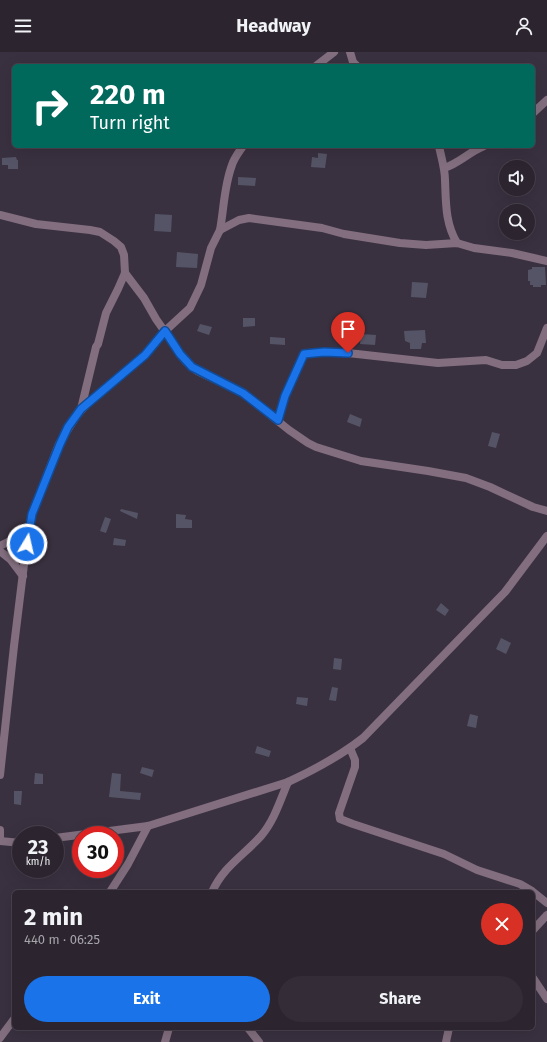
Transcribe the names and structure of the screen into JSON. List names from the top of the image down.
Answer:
{
  "page": {
    "header": "Headway",
    "turn": ["220 m", "Turn right"],
    "speed": "23 km/h",
    "limit": "30",
    "heading": ["2 min", "440 m · 06:25"],
    "buttons": ["Exit", "Share"]
  }
}
